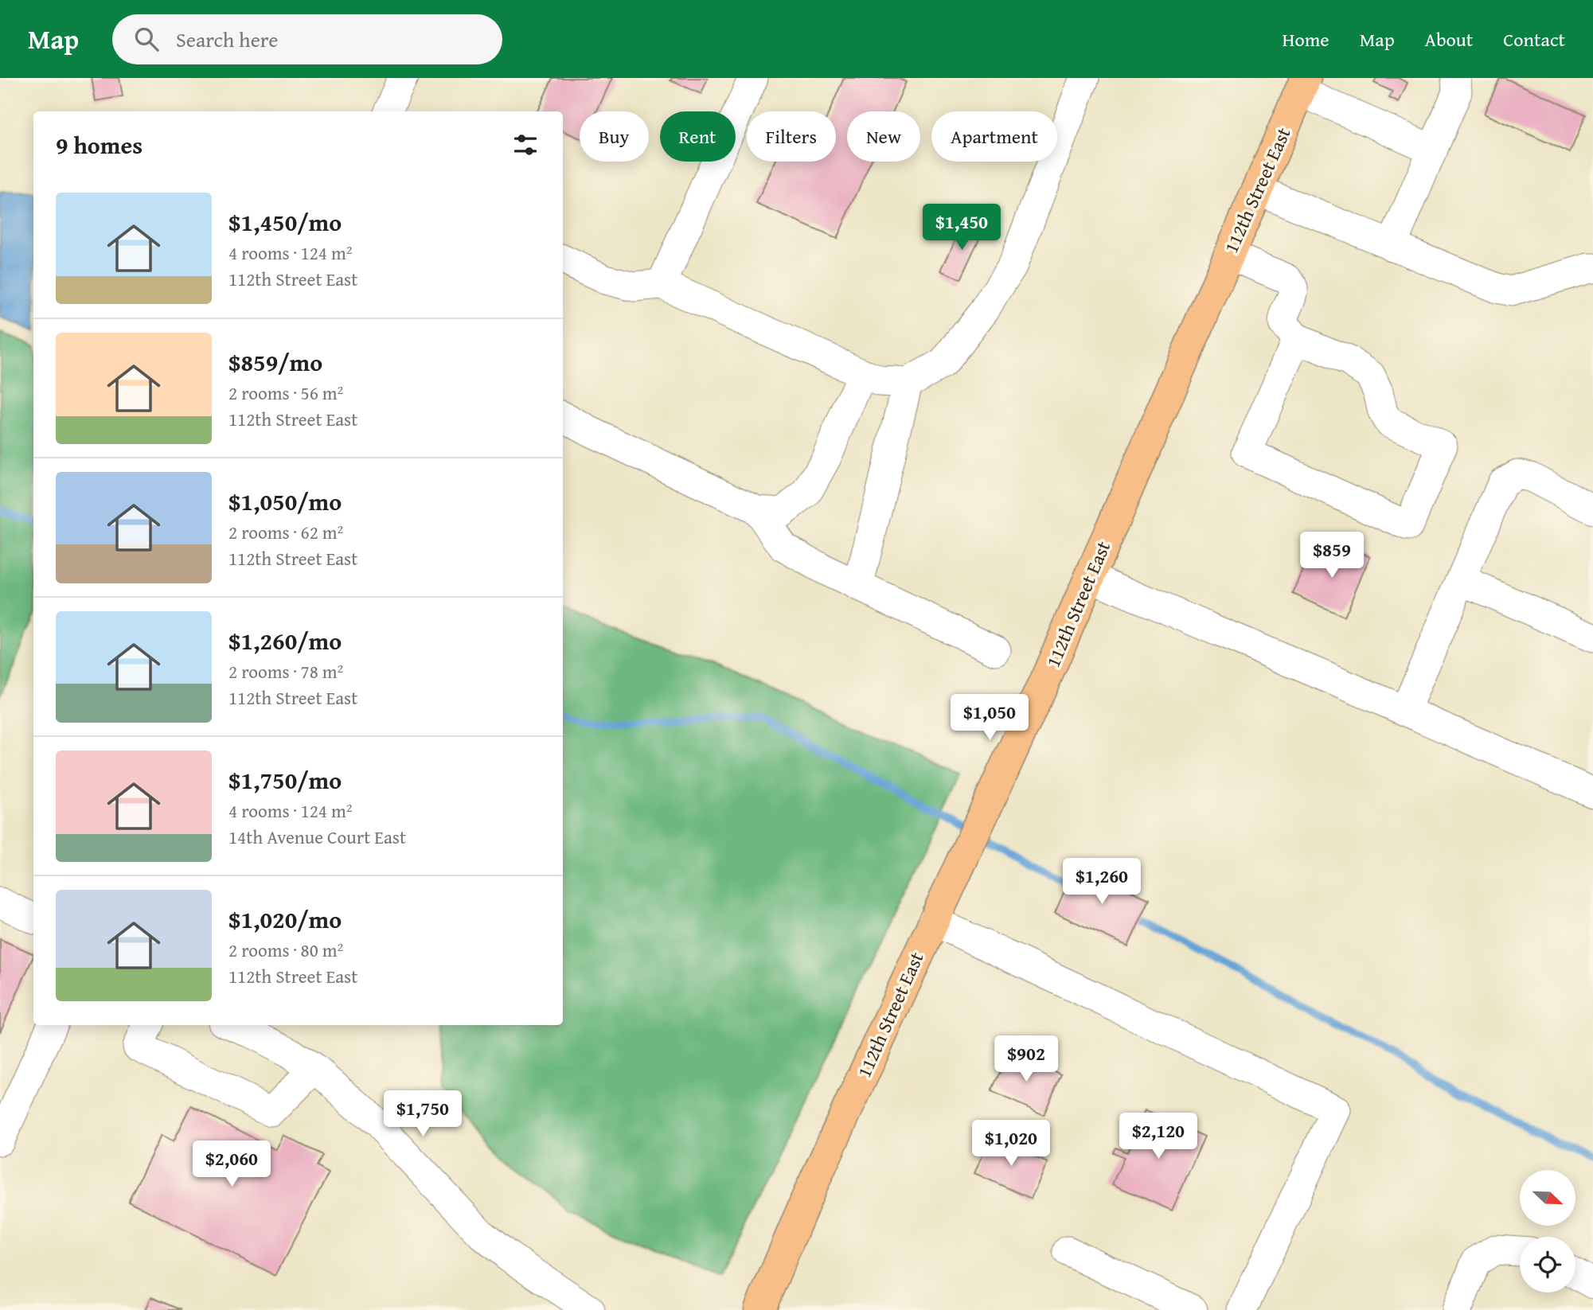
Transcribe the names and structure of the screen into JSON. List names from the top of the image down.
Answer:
{
  "streets": {
    "main road": ["112th Street East"]
  },
  "north": "bottom right",
  "page": {
    "header": "Map",
    "search": "Search here",
    "nav": [
      "Home",
      "Map",
      "About",
      "Contact"
    ],
    "chip": [
      "Buy",
      "Rent",
      "Filters",
      "New",
      "Apartment"
    ],
    "heading": "9 homes",
    "list": [
      {
        "name": "$1,450/mo",
        "note": "4 rooms · 124 m² · 112th Street East"
      },
      {
        "name": "$859/mo",
        "note": "2 rooms · 56 m² · 112th Street East"
      },
      {
        "name": "$1,050/mo",
        "note": "2 rooms · 62 m² · 112th Street East"
      },
      {
        "name": "$1,260/mo",
        "note": "2 rooms · 78 m² · 112th Street East"
      },
      {
        "name": "$1,750/mo",
        "note": "4 rooms · 124 m² · 14th Avenue Court East"
      },
      {
        "name": "$1,020/mo",
        "note": "2 rooms · 80 m² · 112th Street East"
      }
    ],
    "price": [
      "$1,450",
      "$859",
      "$1,050",
      "$1,260",
      "$902",
      "$1,750",
      "$2,120",
      "$1,020",
      "$2,060"
    ]
  }
}
